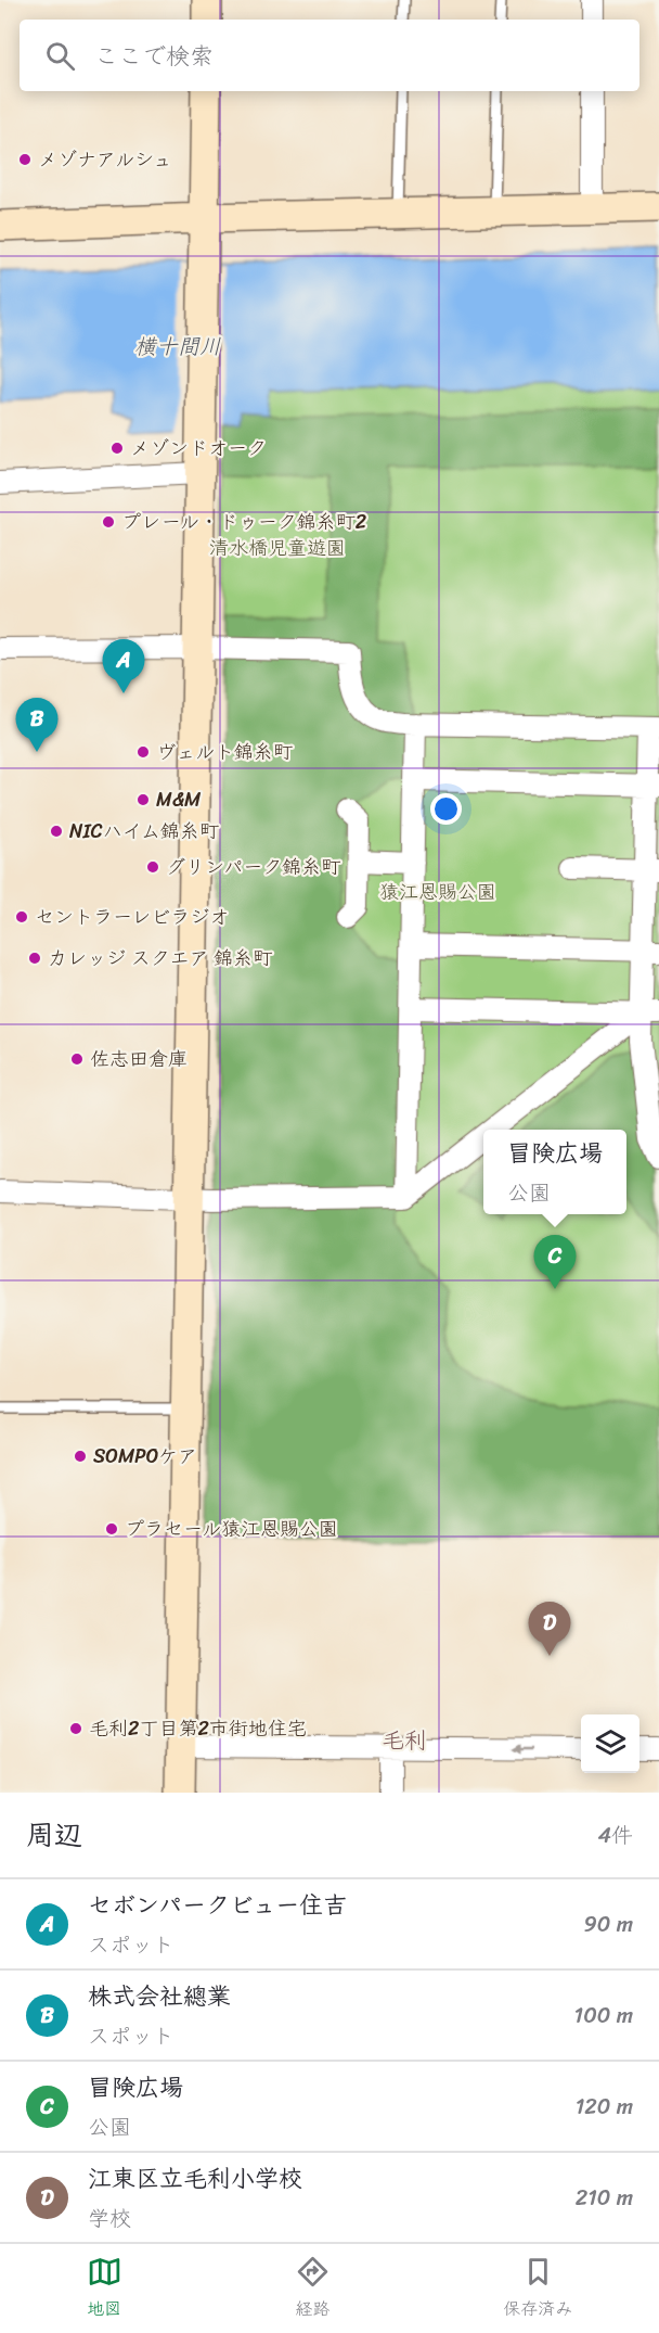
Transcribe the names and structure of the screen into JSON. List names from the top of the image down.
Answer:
{
  "districts": ["毛利"],
  "water": ["横十間川"],
  "parks": ["清水橋児童遊園", "猿江恩賜公園"],
  "places": [
    "メゾナアルシュ",
    "メゾンドオーク",
    "プレール・ドゥーク錦糸町2",
    "ヴェルト錦糸町",
    "M&M",
    "NICハイム錦糸町",
    "グリンパーク錦糸町",
    "セントラーレビラジオ",
    "カレッジ スクエア 錦糸町",
    "佐志田倉庫",
    "SOMPOケア",
    "プラセール猿江恩賜公園",
    "毛利2丁目第2市街地住宅"
  ],
  "page": {
    "search": "ここで検索",
    "pins": [
      "A",
      "B",
      "C",
      "D"
    ],
    "popup": ["冒険広場", "公園"],
    "heading": ["周辺", "4件"],
    "list": [
      {
        "mark": "A",
        "name": "セボンパークビュー住吉",
        "note": "スポット",
        "value": "90 m"
      },
      {
        "mark": "B",
        "name": "株式会社總業",
        "note": "スポット",
        "value": "100 m"
      },
      {
        "mark": "C",
        "name": "冒険広場",
        "note": "公園",
        "value": "120 m"
      },
      {
        "mark": "D",
        "name": "江東区立毛利小学校",
        "note": "学校",
        "value": "210 m"
      }
    ],
    "nav": ["地図", "経路", "保存済み"]
  }
}
